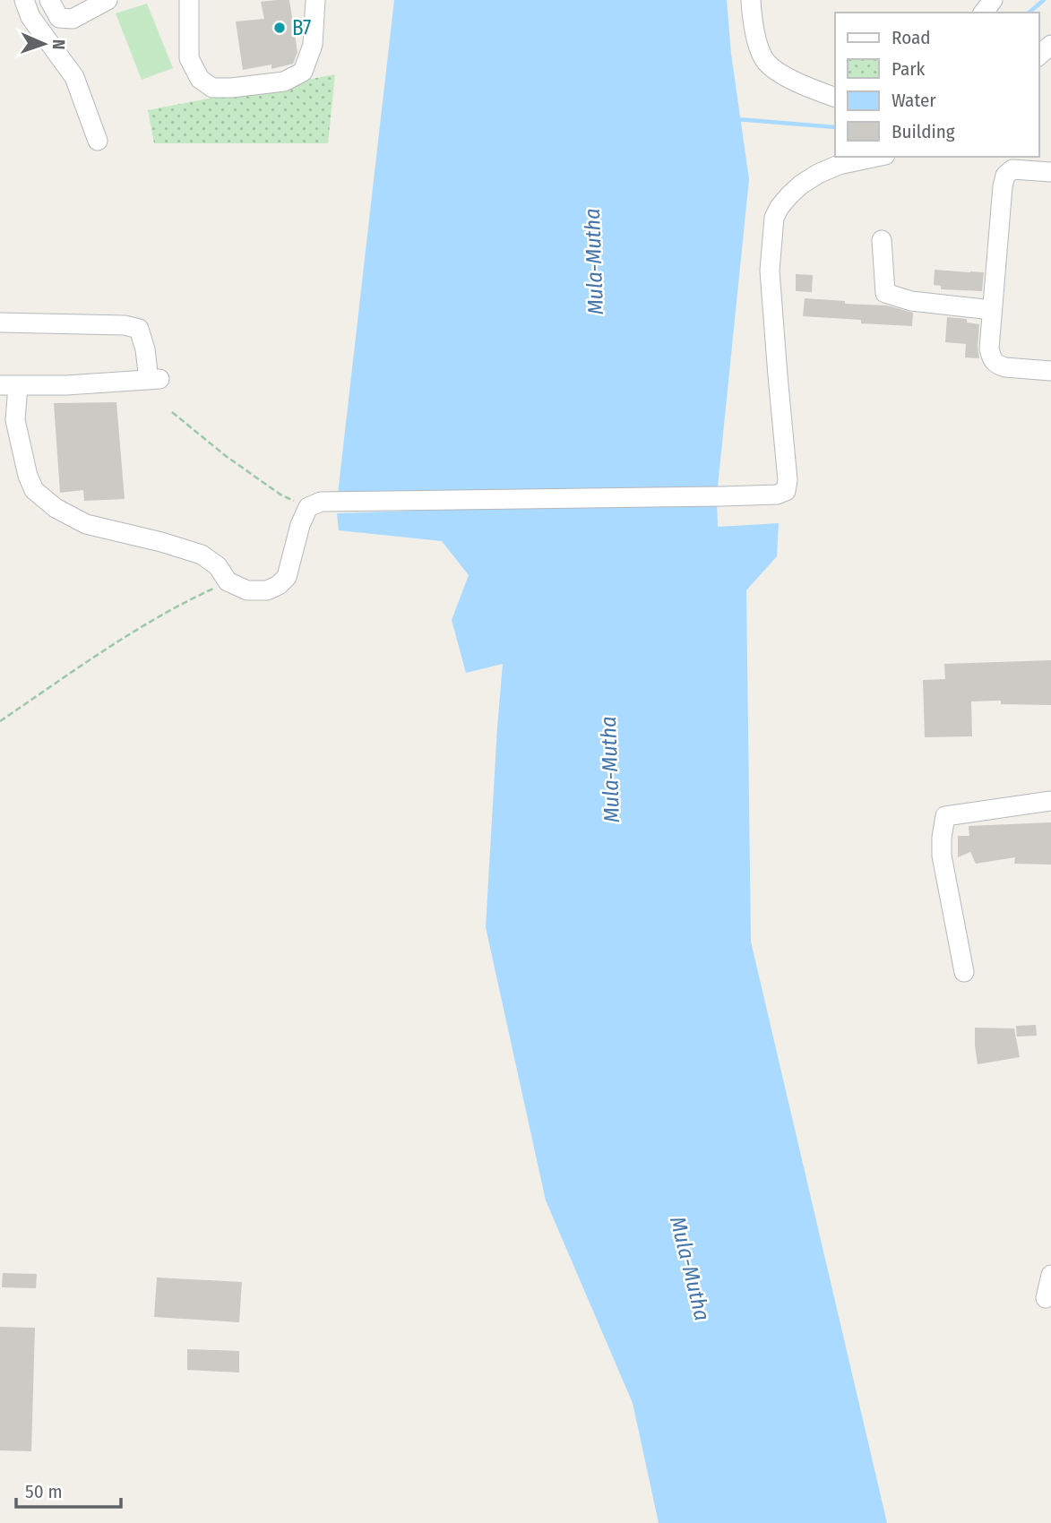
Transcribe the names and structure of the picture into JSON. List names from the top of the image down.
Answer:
{
  "water": ["Mula-Mutha"],
  "places": ["B7"],
  "legend": [
    "Road",
    "Park",
    "Water",
    "Building"
  ],
  "scale_bar": "50 m",
  "north": "right"
}
